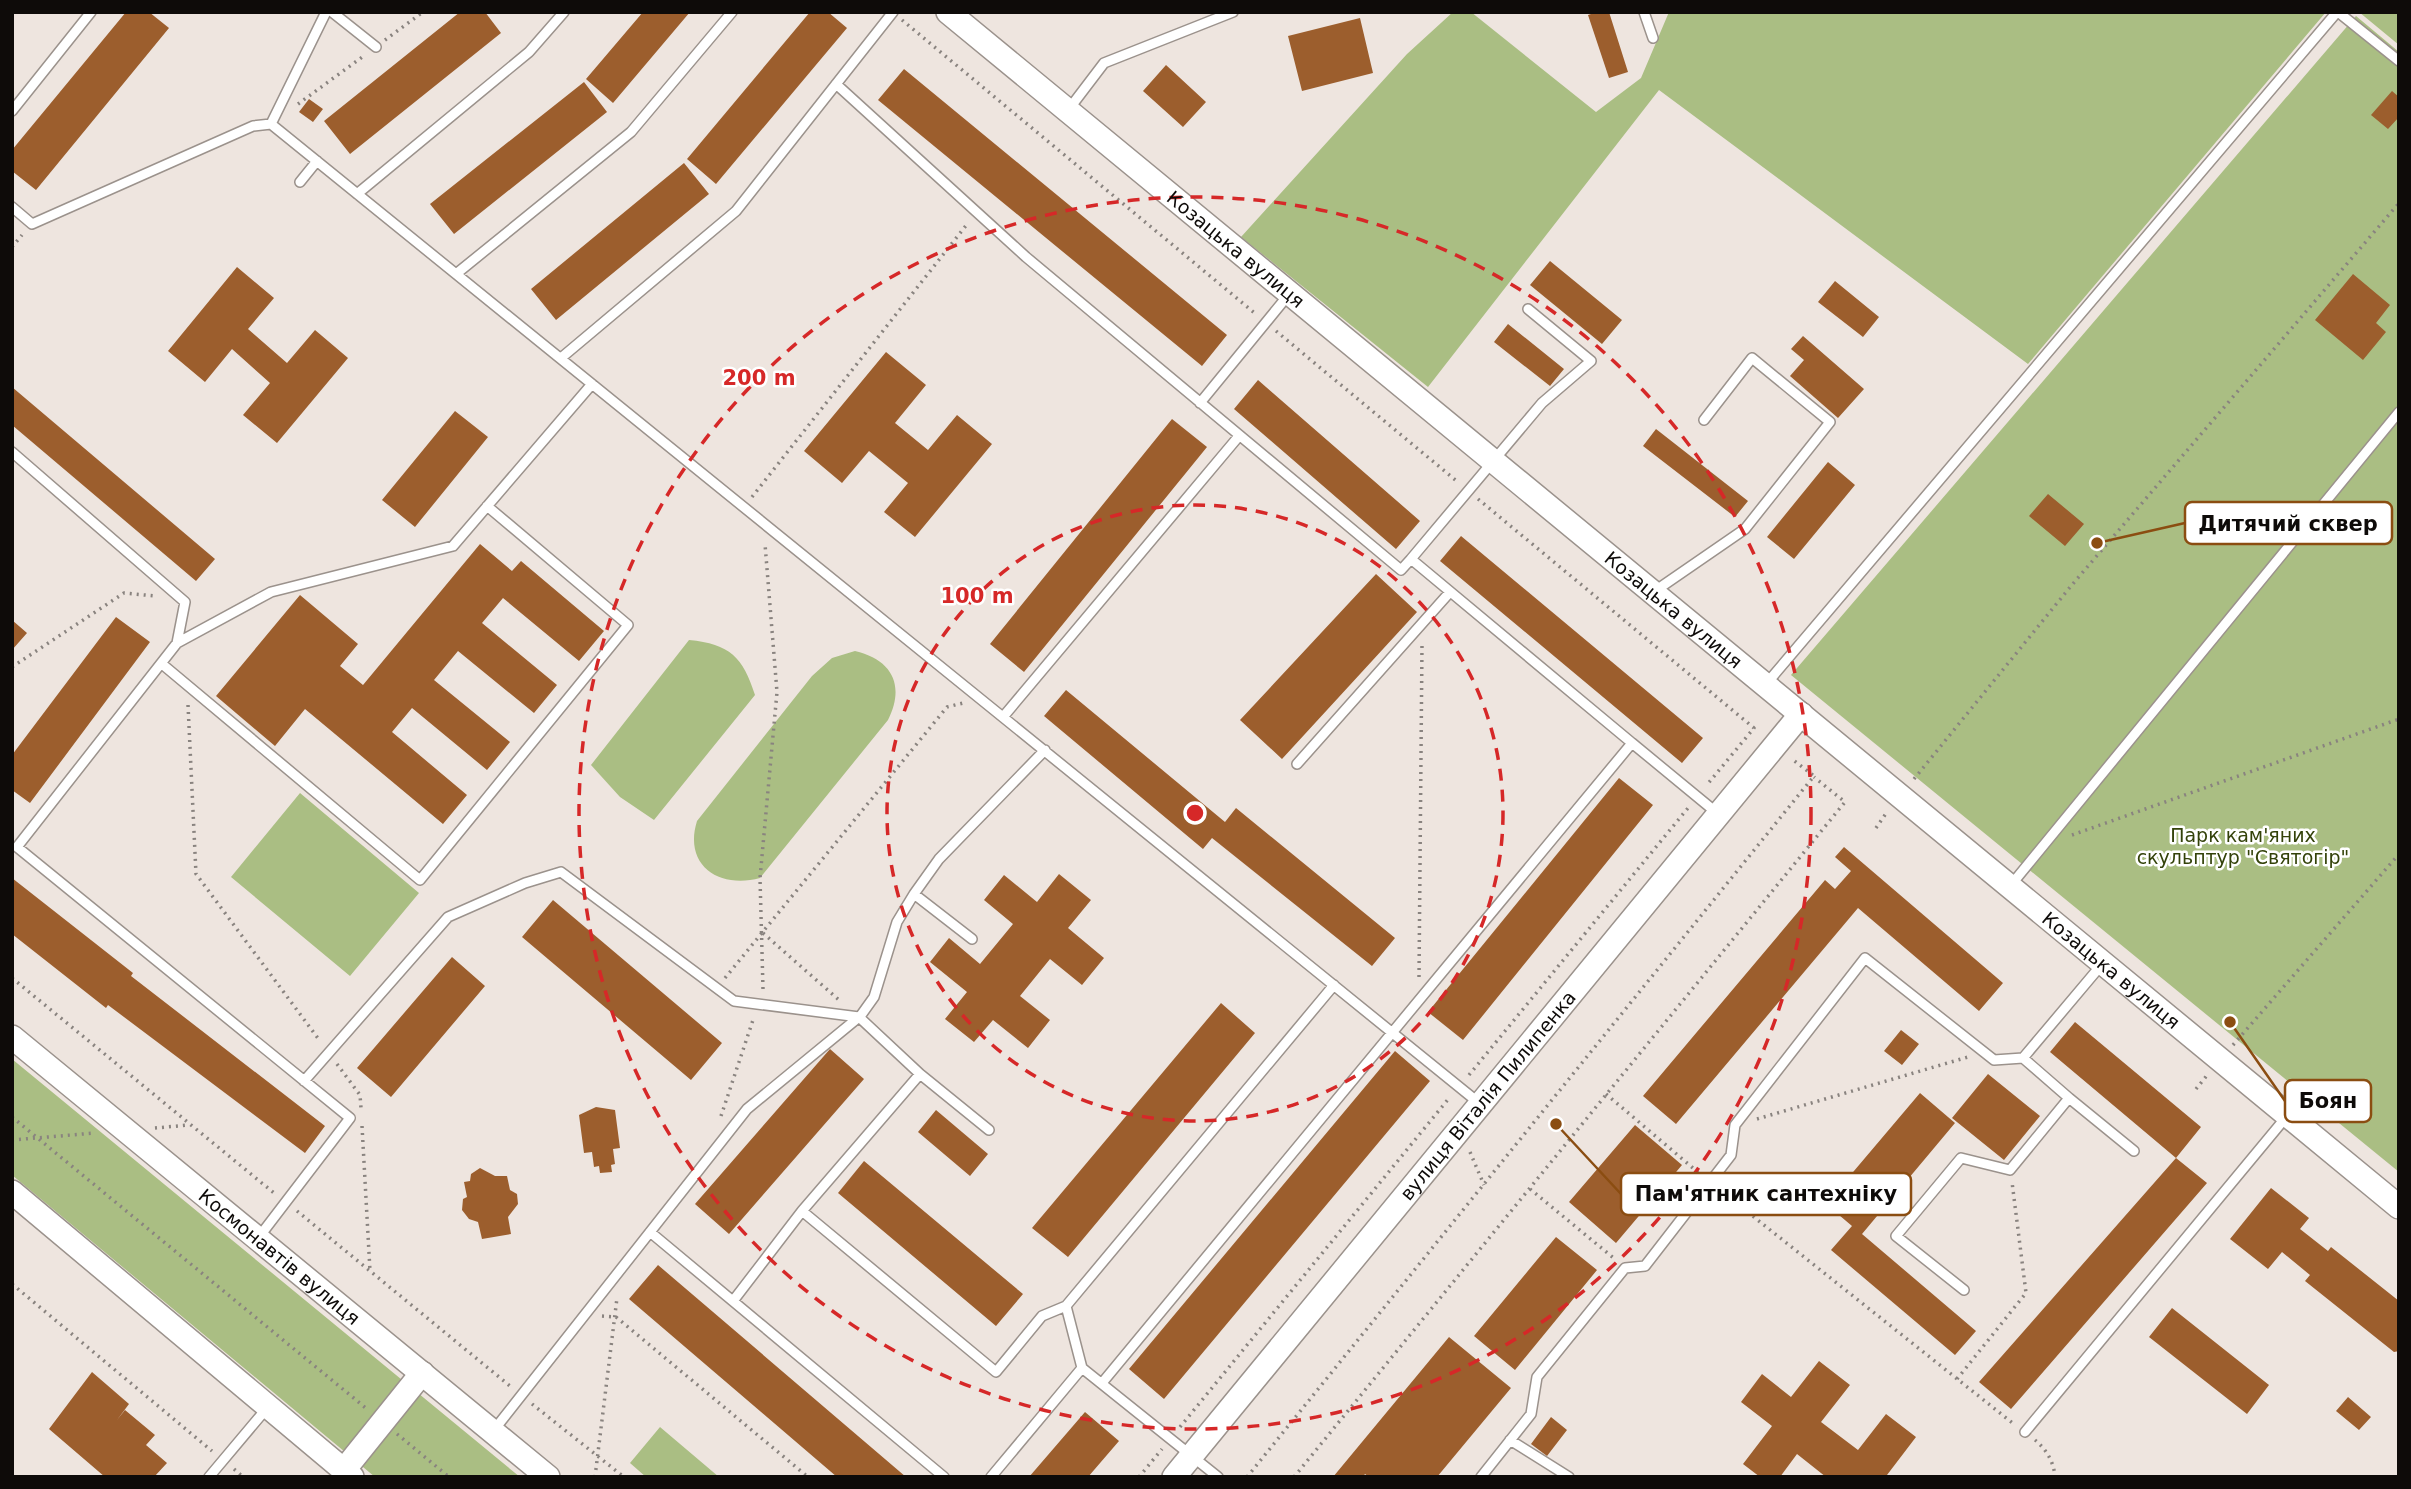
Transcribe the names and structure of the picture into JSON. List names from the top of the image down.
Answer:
{
  "streets": {
    "street": ["Козацька вулиця", "вулиця Віталія Пилипенка", "Космонавтів вулиця"]
  },
  "crossings": [
    ["Козацька вулиця", "вулиця Віталія Пилипенка"]
  ],
  "parks": ["Парк кам'яних скульптур \"Святогір\""],
  "places": ["Дитячий сквер", "Боян", "Пам'ятник сантехніку"],
  "rings": ["200 m", "100 m"]
}
